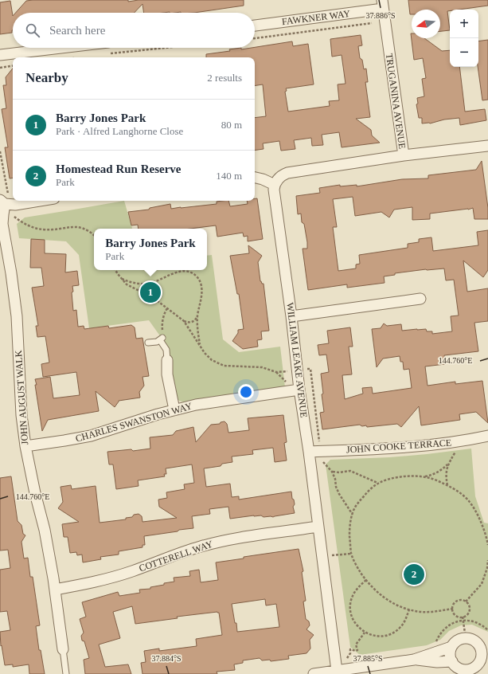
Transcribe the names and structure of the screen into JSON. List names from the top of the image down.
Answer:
{
  "streets": {
    "street": [
      "FAWKNER WAY",
      "TRUGANINA AVENUE",
      "WILLIAM LEAKE AVENUE",
      "JOHN AUGUST WALK",
      "CHARLES SWANSTON WAY",
      "JOHN COOKE TERRACE",
      "COTTERELL WAY"
    ]
  },
  "crossings": [
    ["FAWKNER WAY", "TRUGANINA AVENUE"],
    ["WILLIAM LEAKE AVENUE", "CHARLES SWANSTON WAY"],
    ["WILLIAM LEAKE AVENUE", "JOHN COOKE TERRACE"],
    ["WILLIAM LEAKE AVENUE", "COTTERELL WAY"],
    ["JOHN AUGUST WALK", "CHARLES SWANSTON WAY"],
    ["JOHN AUGUST WALK", "COTTERELL WAY"]
  ],
  "north": "left",
  "page": {
    "map_buttons": ["+", "−"],
    "search": "Search here",
    "heading": ["Nearby", "2 results"],
    "list": [
      {
        "mark": "1",
        "name": "Barry Jones Park",
        "note": "Park · Alfred Langhorne Close",
        "value": "80 m"
      },
      {
        "mark": "2",
        "name": "Homestead Run Reserve",
        "note": "Park",
        "value": "140 m"
      }
    ],
    "popup": ["Barry Jones Park", "Park"],
    "pins": ["1", "2"]
  },
  "coordinates": [
    "37.886°S",
    "144.760°E",
    "37.884°S",
    "37.885°S"
  ]
}
